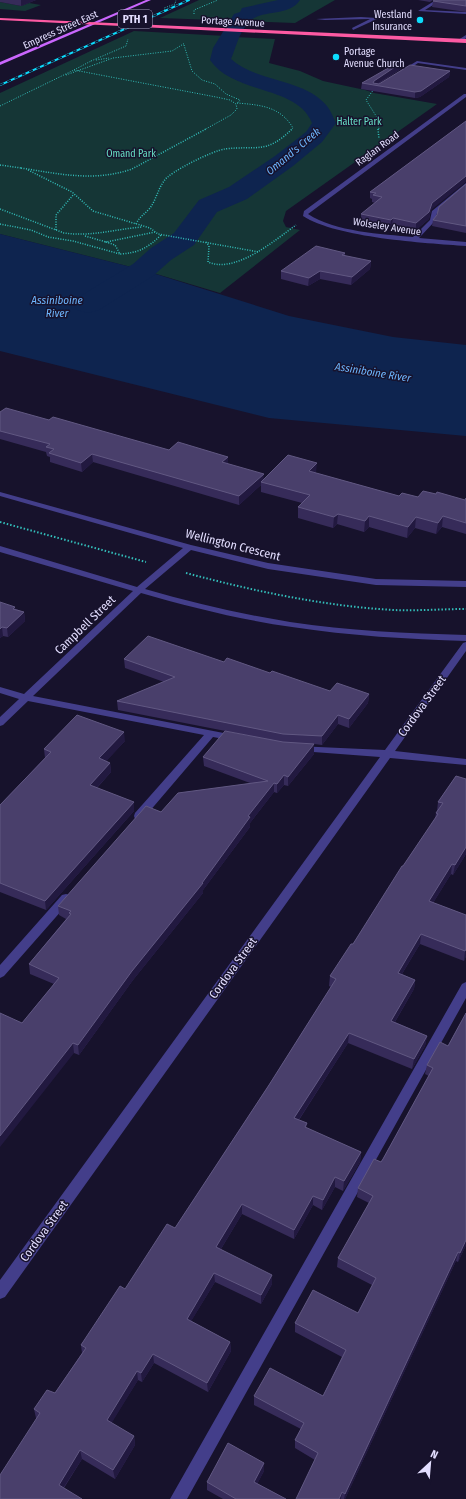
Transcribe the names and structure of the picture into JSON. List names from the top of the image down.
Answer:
{
  "streets": {
    "highway": ["PTH 1", "Portage Avenue"],
    "main road": ["Empress Street East"],
    "street": [
      "Raglan Road",
      "Wolseley Avenue",
      "Wellington Crescent",
      "Campbell Street",
      "Cordova Street"
    ]
  },
  "crossings": [
    ["Raglan Road", "Wolseley Avenue"],
    ["Wellington Crescent", "Campbell Street"]
  ],
  "water": ["Omand's Creek", "Assiniboine River"],
  "parks": ["Halter Park", "Omand Park"],
  "places": ["Westland Insurance", "Portage Avenue Church"],
  "north": "top right"
}
